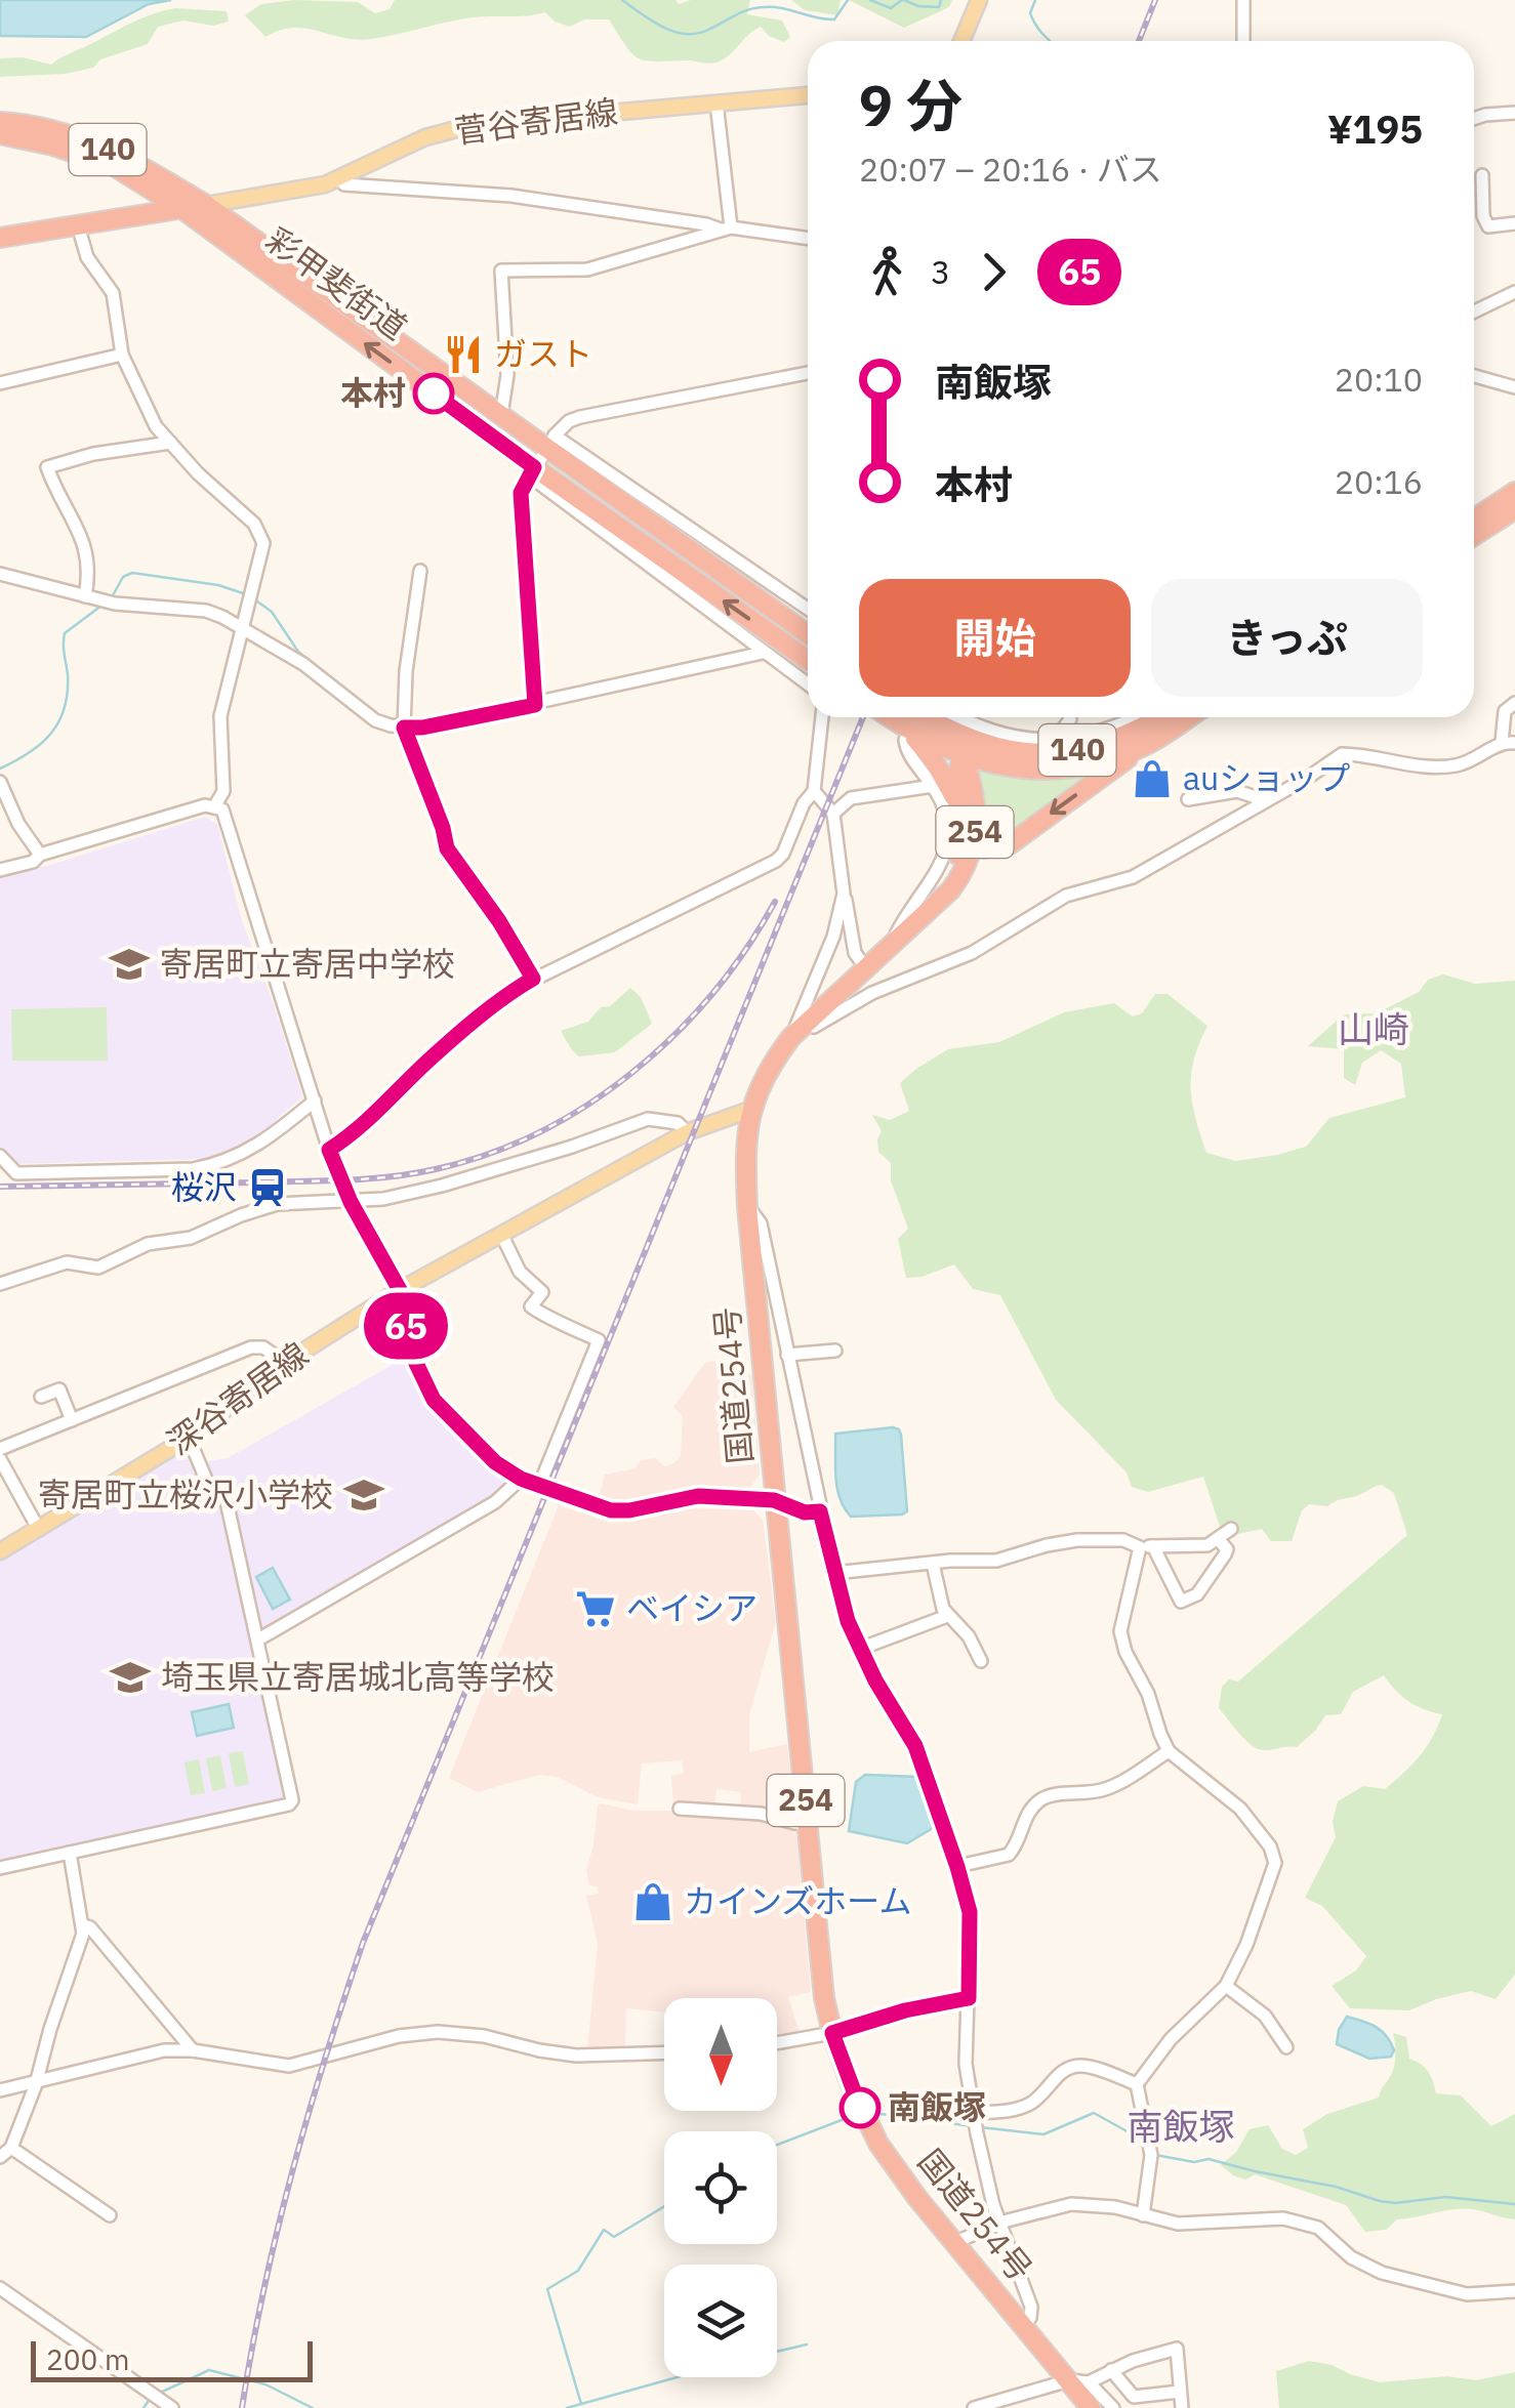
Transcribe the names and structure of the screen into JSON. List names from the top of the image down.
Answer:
{
  "streets": {
    "highway": [
      "140",
      "彩甲斐街道",
      "254",
      "国道254号"
    ],
    "main road": ["菅谷寄居線", "深谷寄居線"]
  },
  "crossings": [
    ["菅谷寄居線", "140"],
    ["菅谷寄居線", "彩甲斐街道"],
    ["140", "彩甲斐街道"],
    ["140", "254"],
    ["140", "国道254号"],
    ["254", "国道254号"],
    ["国道254号", "深谷寄居線"]
  ],
  "districts": ["山崎", "南飯塚"],
  "places": {
    "restaurant": ["ガスト"],
    "other": ["本村", "南飯塚"],
    "shop": ["auショップ", "カインズホーム"],
    "school or university": ["寄居町立寄居中学校", "寄居町立桜沢小学校", "埼玉県立寄居城北高等学校"],
    "station": ["桜沢"],
    "supermarket": ["ベイシア"]
  },
  "lines": ["bus line 65"],
  "scale_bar": "200 m",
  "north": "bottom",
  "page": {
    "on_map": "65",
    "heading": ["9 分", "20:07 – 20:16 · バス", "¥195"],
    "legs": ["3", "65"],
    "list": [
      {
        "name": "南飯塚",
        "value": "20:10"
      },
      {
        "name": "本村",
        "value": "20:16"
      }
    ],
    "buttons": ["開始", "きっぷ"],
    "scale": "200 m"
  }
}
